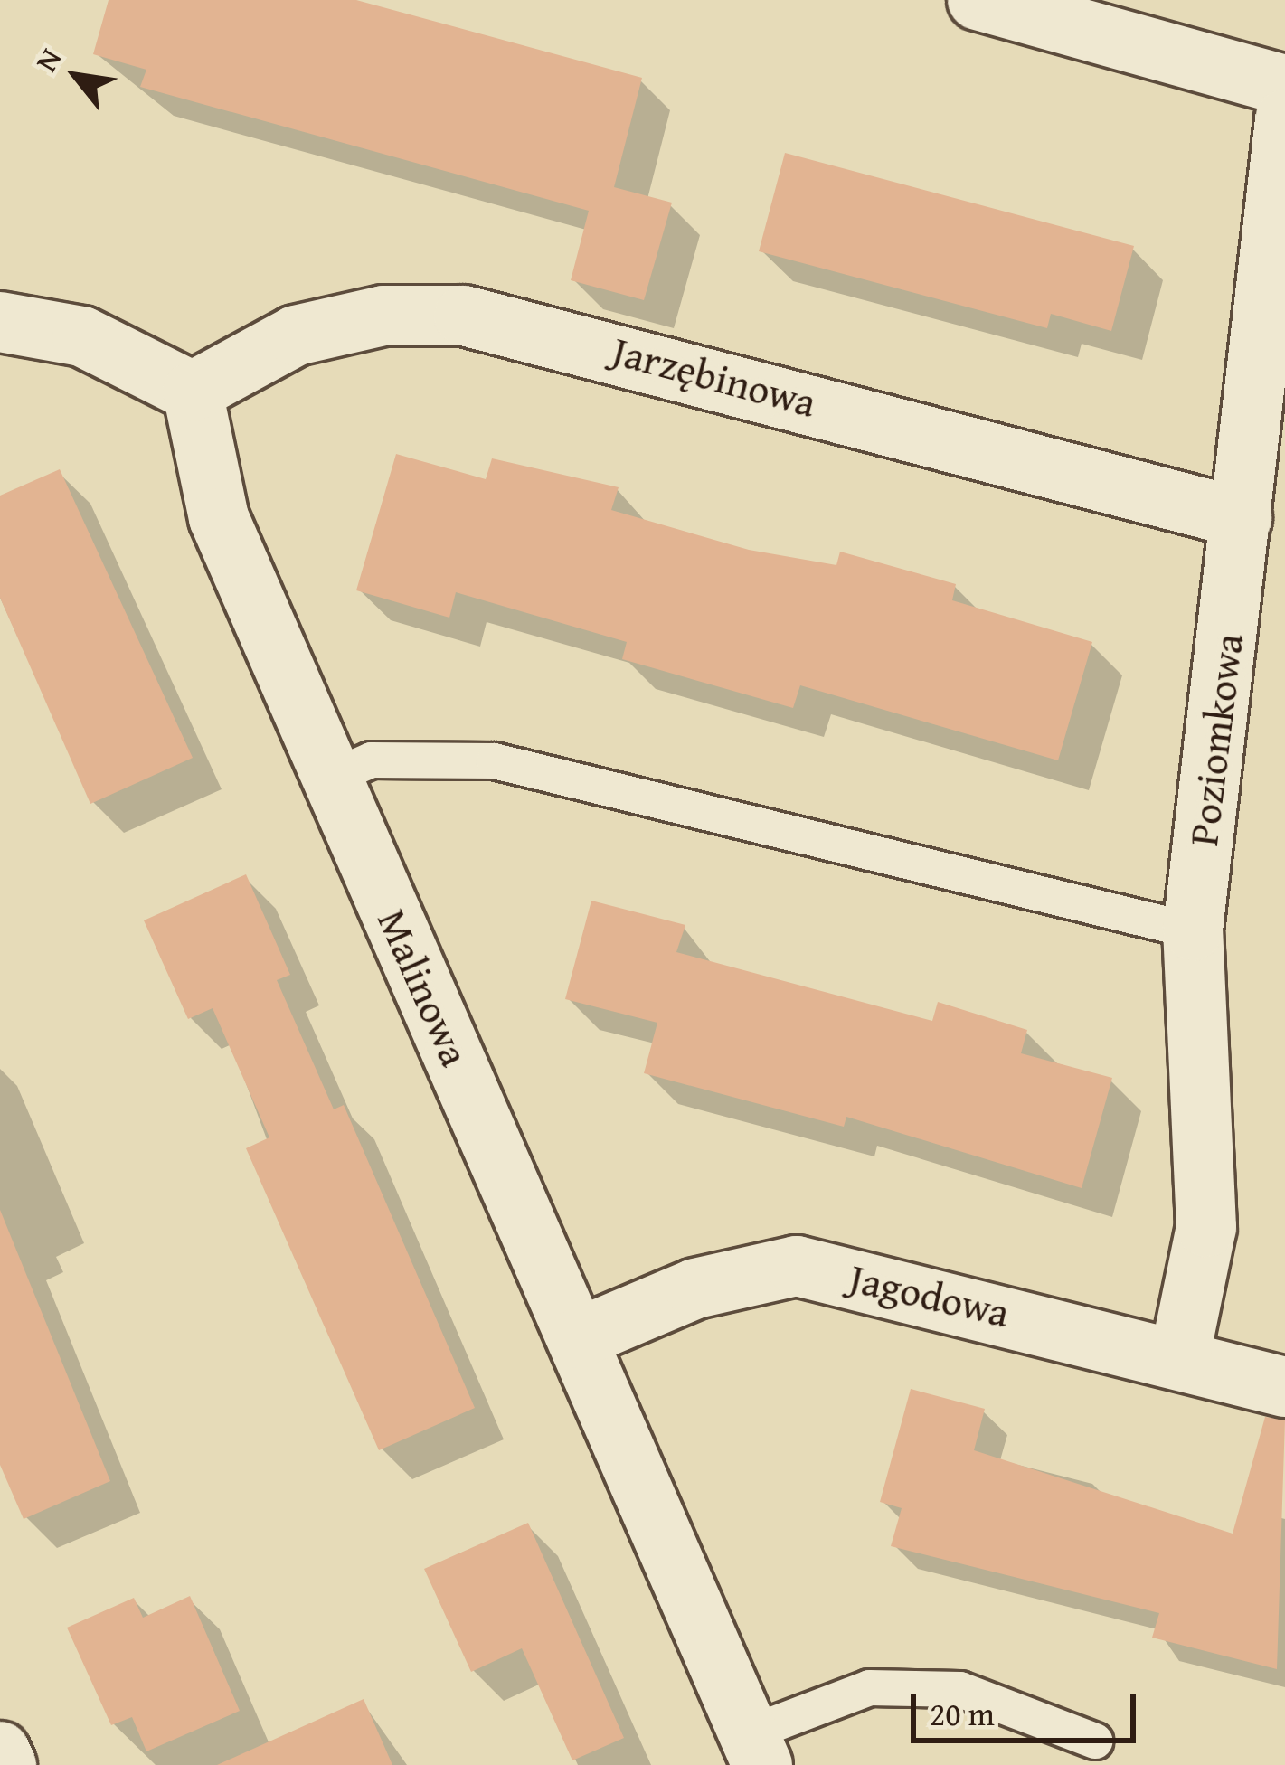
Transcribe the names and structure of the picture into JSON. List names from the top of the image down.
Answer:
{
  "streets": {
    "street": [
      "Jarzębinowa",
      "Poziomkowa",
      "Malinowa",
      "Jagodowa"
    ]
  },
  "crossings": [
    ["Jarzębinowa", "Poziomkowa"],
    ["Jarzębinowa", "Malinowa"],
    ["Poziomkowa", "Jagodowa"],
    ["Malinowa", "Jagodowa"]
  ],
  "scale_bar": "20 m",
  "north": "top left"
}
